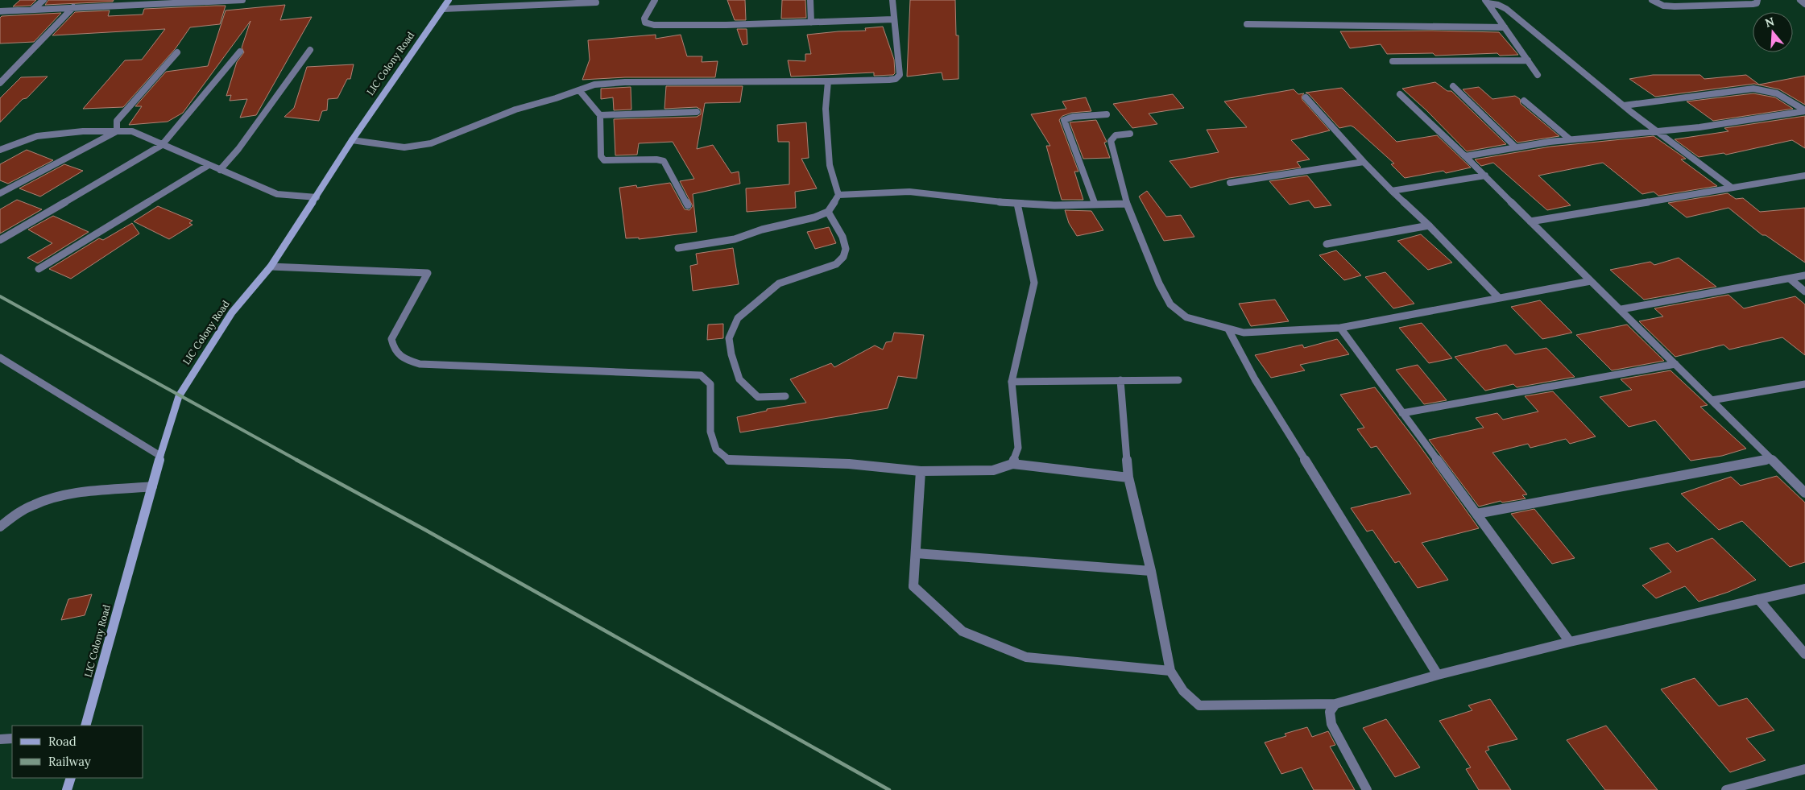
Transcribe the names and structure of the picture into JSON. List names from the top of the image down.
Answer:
{
  "streets": {
    "main road": ["LIC Colony Road"]
  },
  "legend": ["Road", "Railway"],
  "north": "top"
}
